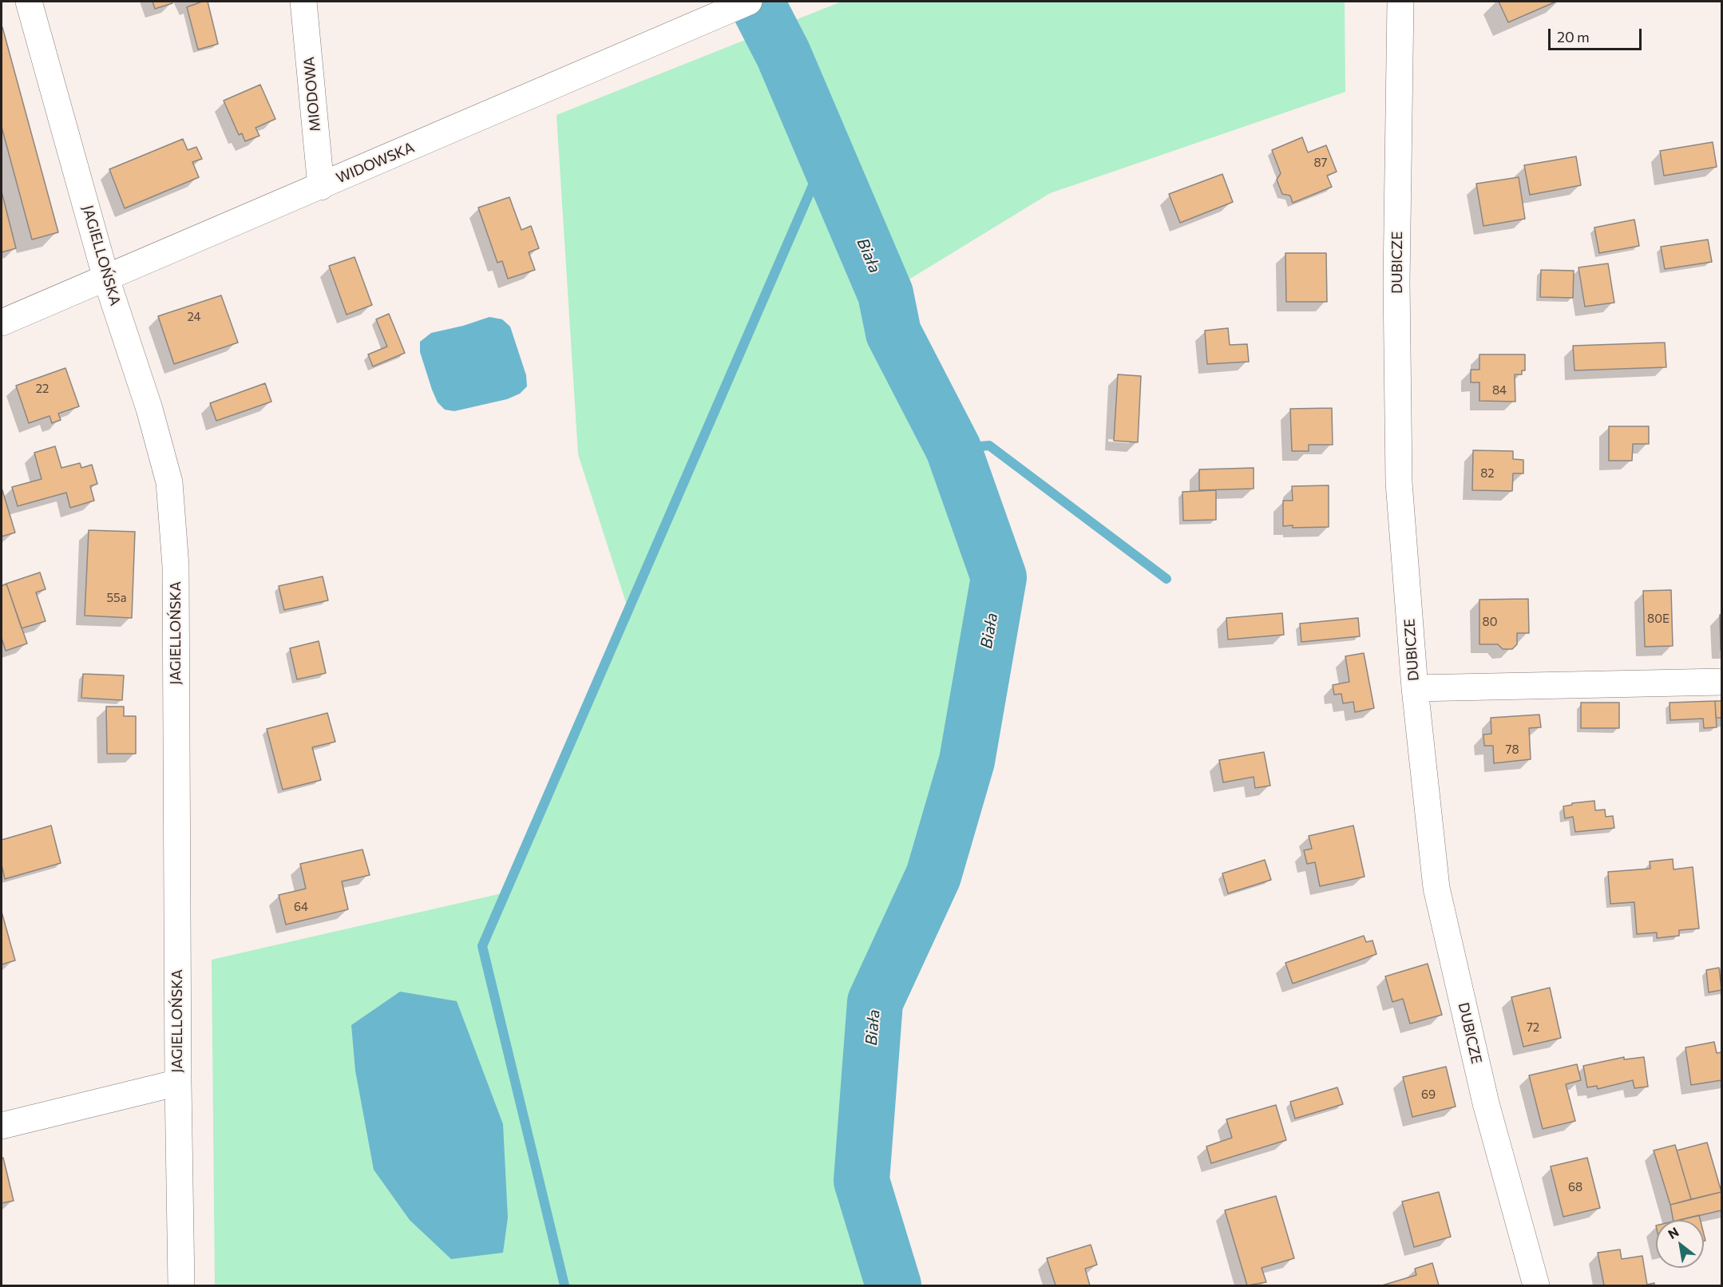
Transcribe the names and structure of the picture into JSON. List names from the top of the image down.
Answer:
{
  "streets": {
    "street": [
      "MIODOWA",
      "WIDOWSKA",
      "JAGIELLOŃSKA",
      "DUBICZE"
    ]
  },
  "crossings": [
    ["MIODOWA", "WIDOWSKA"],
    ["WIDOWSKA", "JAGIELLOŃSKA"]
  ],
  "water": ["Biała"],
  "house_numbers": [
    "87",
    "24",
    "22",
    "84",
    "82",
    "55a",
    "80E",
    "80",
    "78",
    "64",
    "72",
    "69",
    "68"
  ],
  "scale_bar": "20 m",
  "north": "top left"
}
